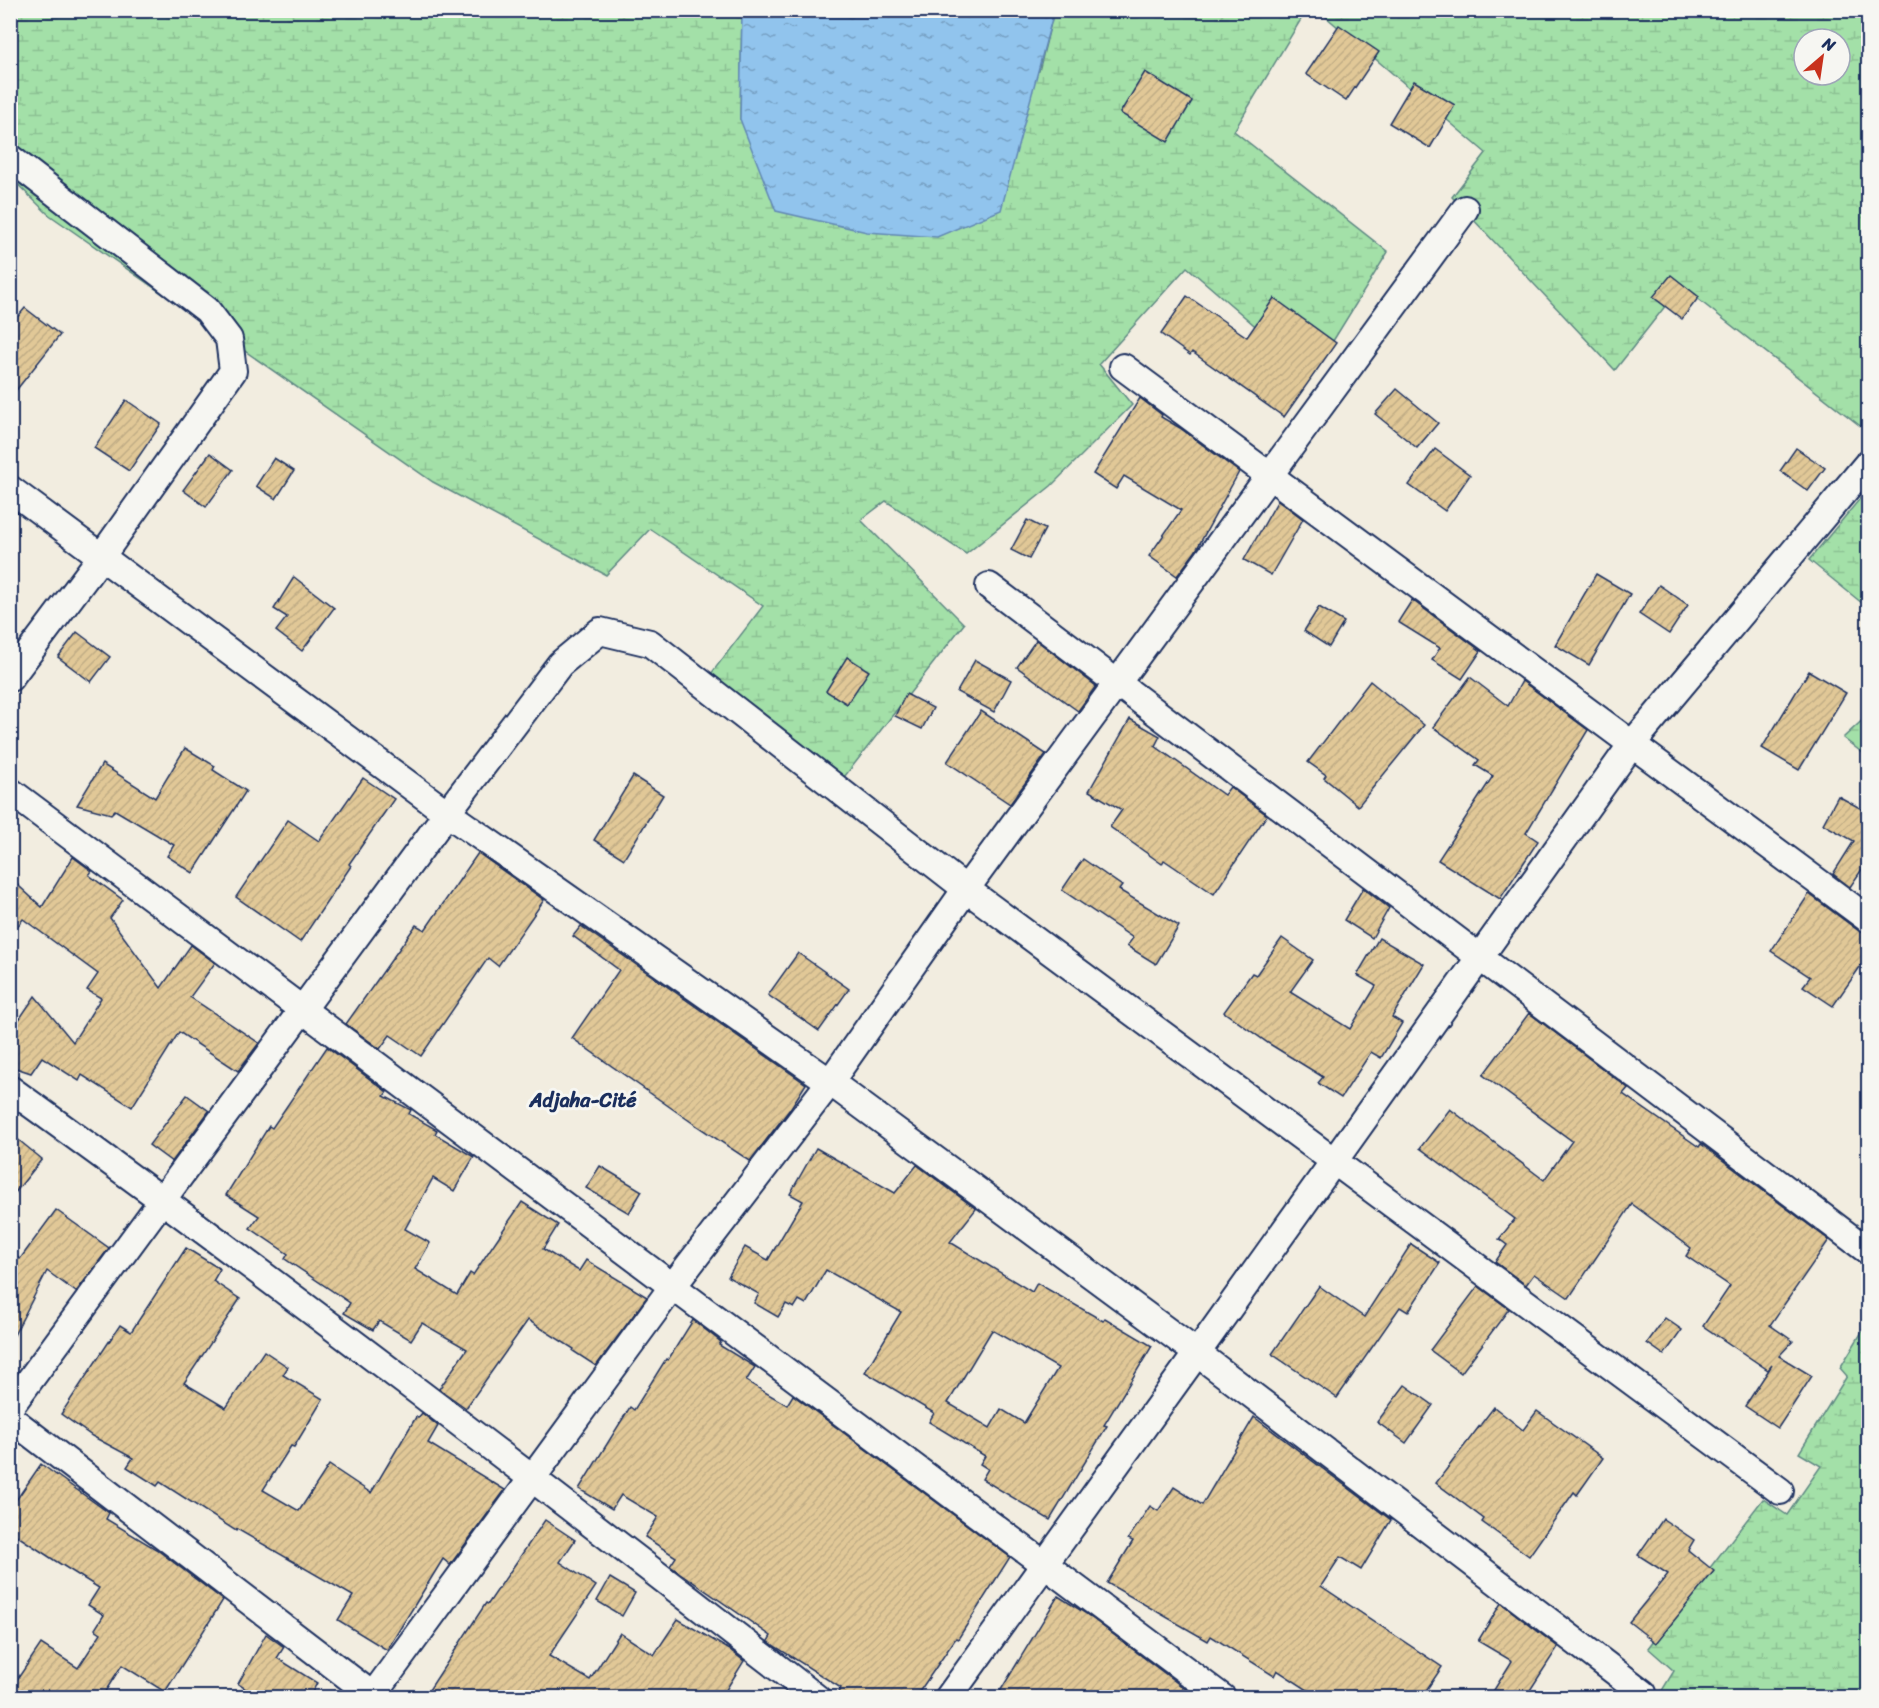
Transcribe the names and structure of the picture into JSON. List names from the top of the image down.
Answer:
{
  "districts": ["Adjaha-Cité"],
  "north": "top right"
}
